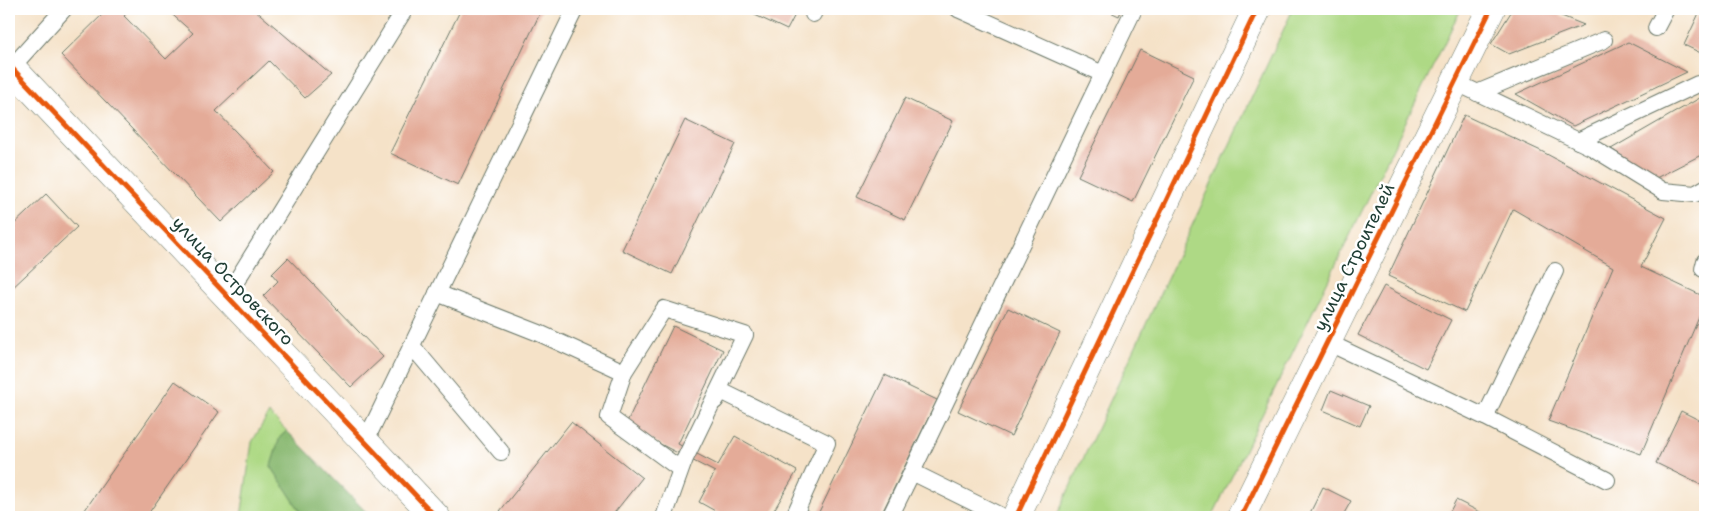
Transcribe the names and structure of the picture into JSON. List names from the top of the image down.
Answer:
{
  "streets": {
    "street": ["улица Строителей", "улица Островского"]
  }
}
